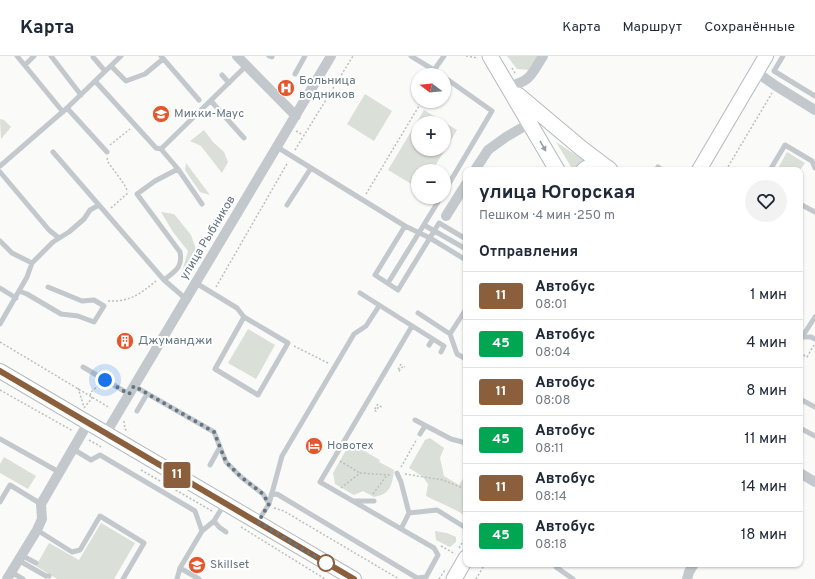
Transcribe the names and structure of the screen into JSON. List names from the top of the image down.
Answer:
{
  "streets": {
    "street": ["улица Рыбников"]
  },
  "places": {
    "hospital": ["Больница водников"],
    "school or university": ["Микки-Маус", "Skillset"],
    "building": ["Джуманджи"],
    "hotel": ["Новотех"]
  },
  "lines": ["bus line 11"],
  "north": "left",
  "page": {
    "header": "Карта",
    "nav": ["Карта", "Маршрут", "Сохранённые"],
    "on_map": "11",
    "map_buttons": ["+", "−"],
    "heading": [
      ["улица Югорская", "Пешком · 4 мин · 250 m"],
      "Отправления"
    ],
    "list": [
      {
        "mark": "11",
        "name": "Автобус",
        "note": "08:01",
        "value": "1 мин"
      },
      {
        "mark": "45",
        "name": "Автобус",
        "note": "08:04",
        "value": "4 мин"
      },
      {
        "mark": "11",
        "name": "Автобус",
        "note": "08:08",
        "value": "8 мин"
      },
      {
        "mark": "45",
        "name": "Автобус",
        "note": "08:11",
        "value": "11 мин"
      },
      {
        "mark": "11",
        "name": "Автобус",
        "note": "08:14",
        "value": "14 мин"
      },
      {
        "mark": "45",
        "name": "Автобус",
        "note": "08:18",
        "value": "18 мин"
      }
    ]
  }
}
